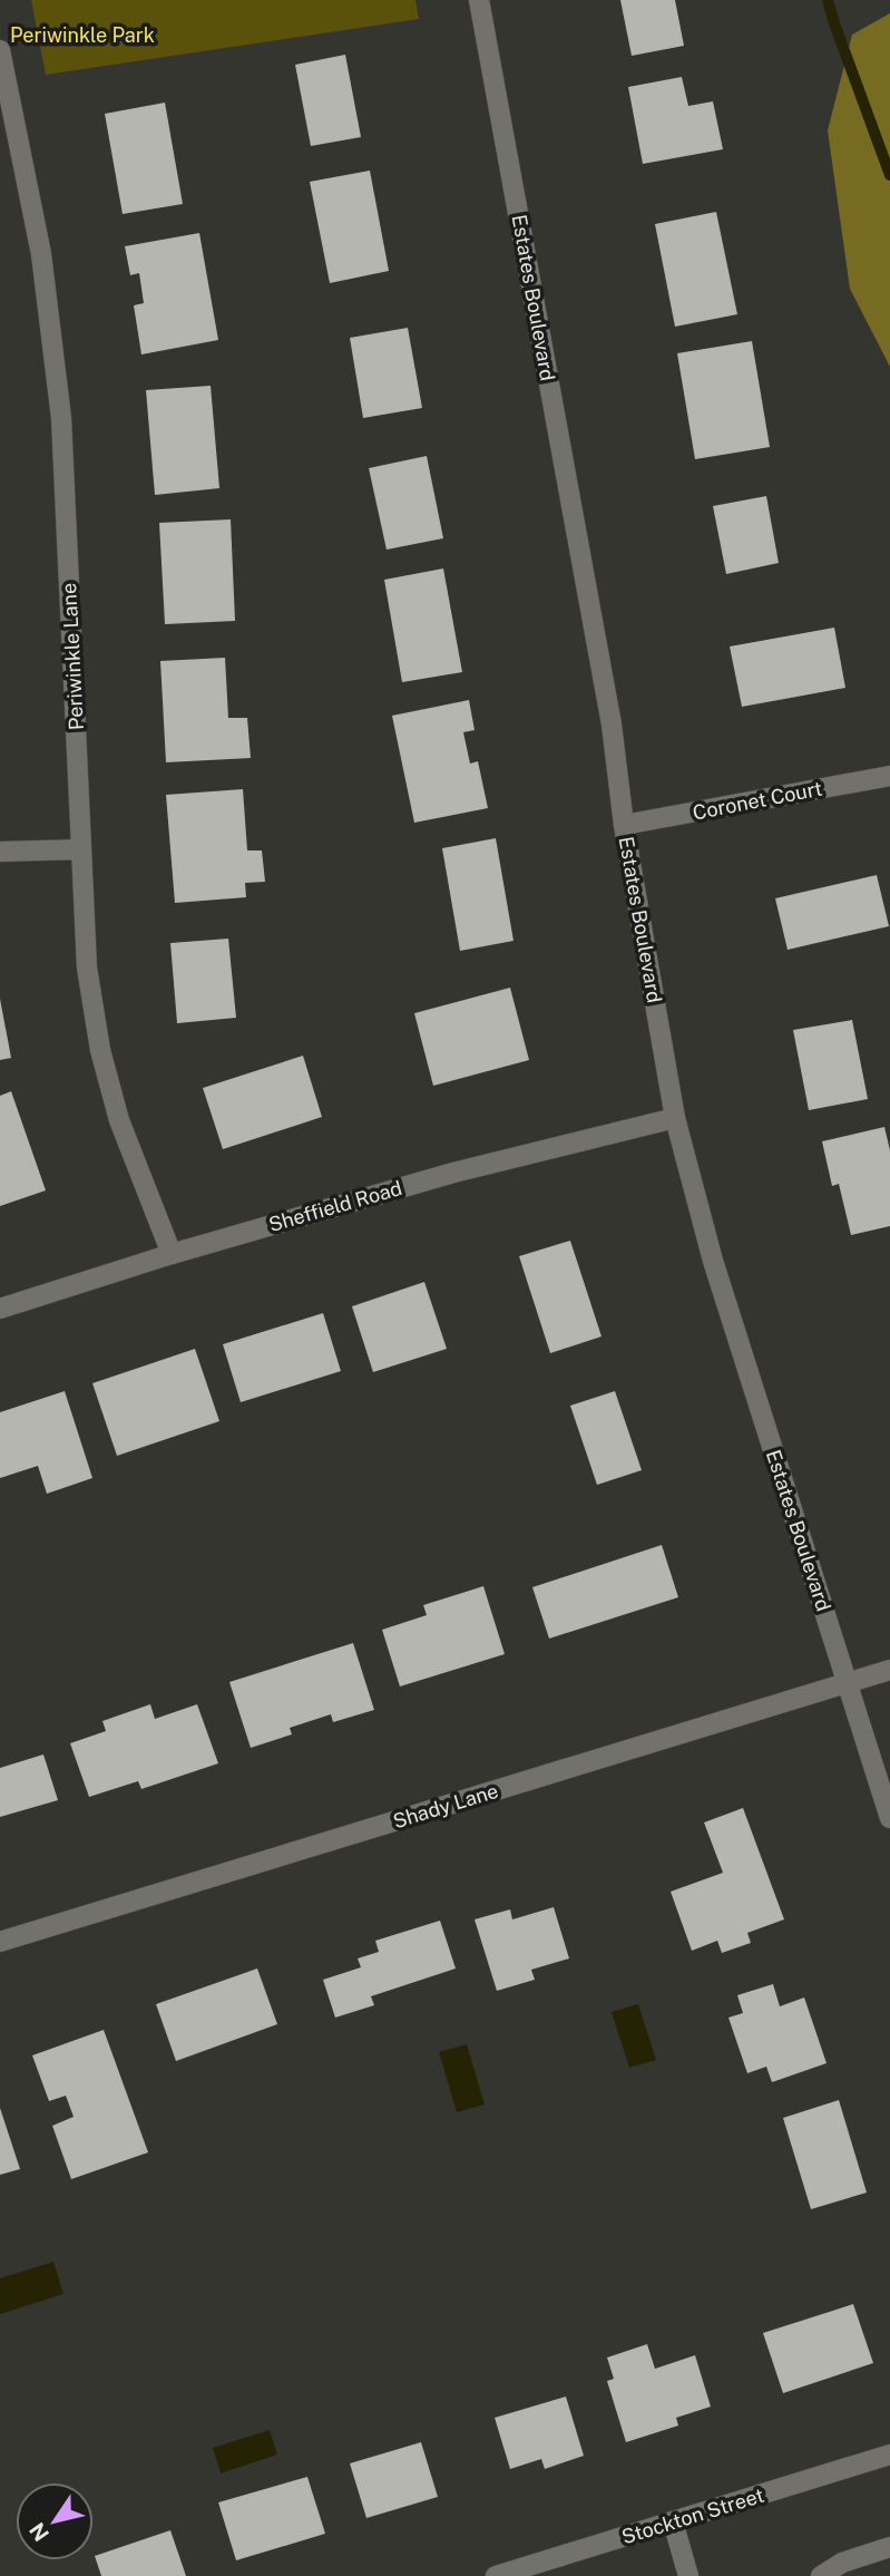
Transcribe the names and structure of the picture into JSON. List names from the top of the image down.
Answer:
{
  "streets": {
    "street": [
      "Estates Boulevard",
      "Periwinkle Lane",
      "Coronet Court",
      "Sheffield Road",
      "Shady Lane",
      "Stockton Street"
    ]
  },
  "crossings": [
    ["Estates Boulevard", "Coronet Court"],
    ["Estates Boulevard", "Sheffield Road"],
    ["Estates Boulevard", "Shady Lane"],
    ["Periwinkle Lane", "Sheffield Road"]
  ],
  "parks": ["Periwinkle Park"],
  "north": "bottom left"
}
